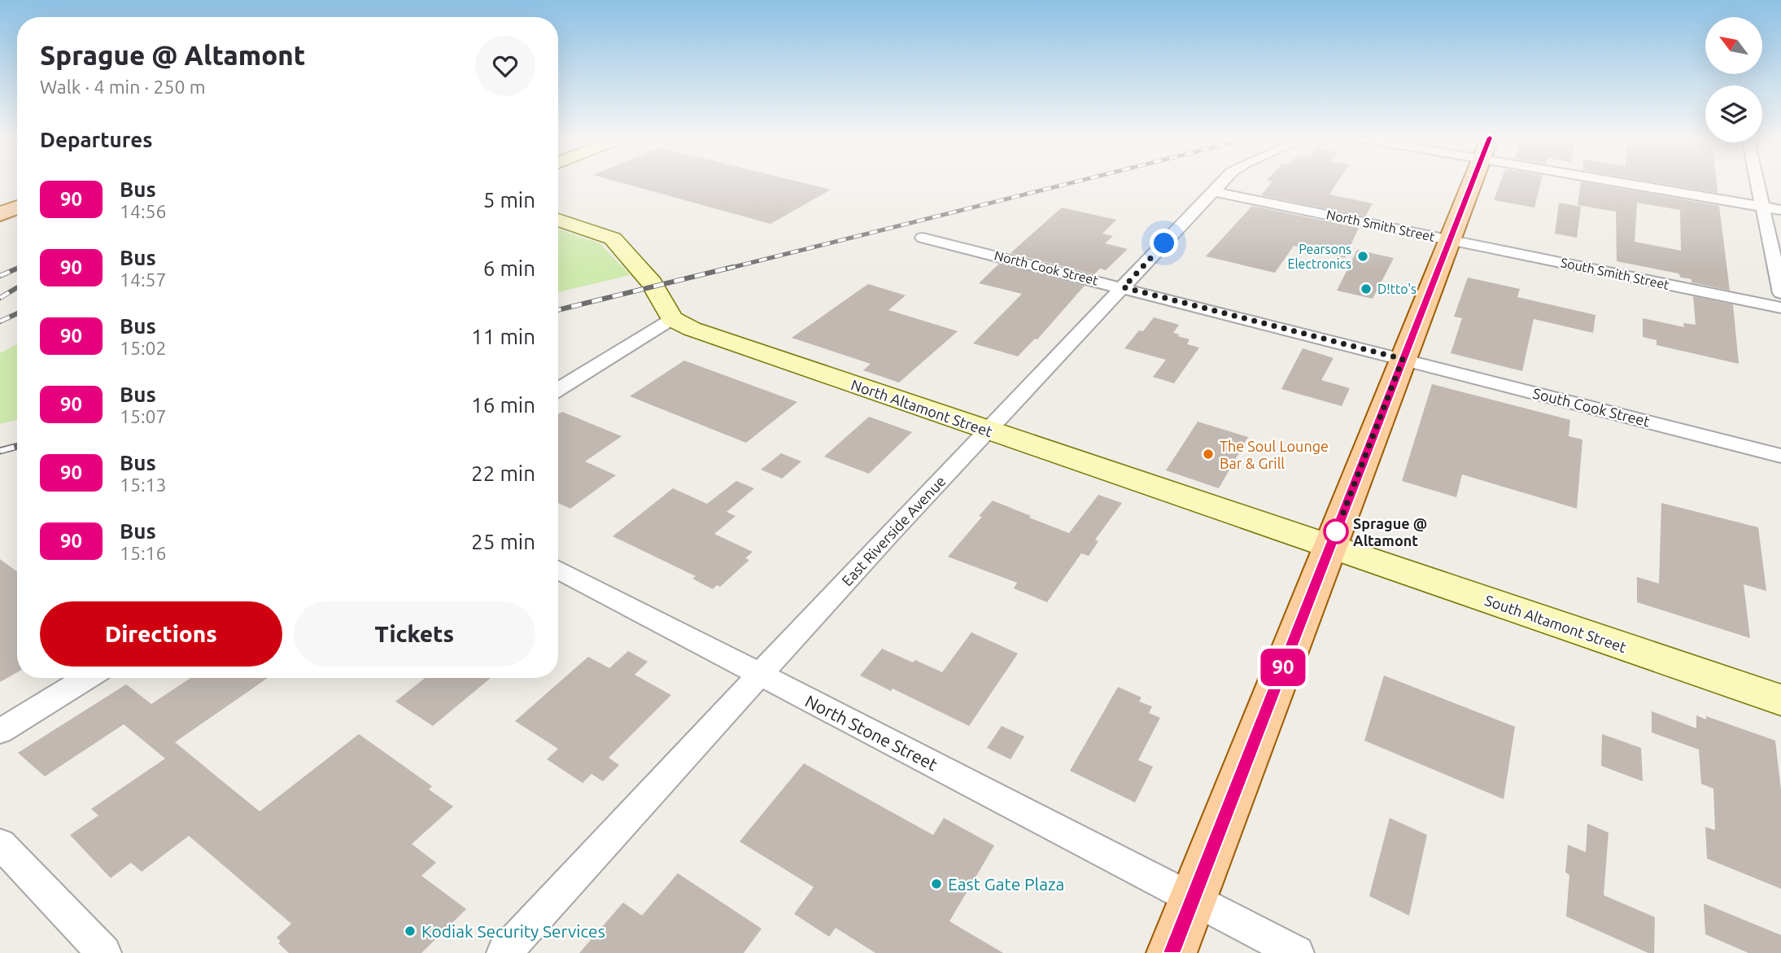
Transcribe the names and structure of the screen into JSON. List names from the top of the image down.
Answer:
{
  "streets": {
    "street": [
      "North Smith Street",
      "North Cook Street",
      "South Smith Street",
      "South Cook Street",
      "North Altamont Street",
      "East Riverside Avenue",
      "South Altamont Street",
      "North Stone Street"
    ]
  },
  "crossings": [
    ["North Smith Street", "South Smith Street"],
    ["North Smith Street", "East Riverside Avenue"],
    ["North Cook Street", "South Cook Street"],
    ["North Cook Street", "East Riverside Avenue"],
    ["North Altamont Street", "East Riverside Avenue"],
    ["North Altamont Street", "South Altamont Street"],
    ["East Riverside Avenue", "North Stone Street"]
  ],
  "places": [
    "Pearsons Electronics",
    "D!tto's",
    "The Soul Lounge Bar & Grill",
    "Sprague @ Altamont",
    "East Gate Plaza",
    "Kodiak Security Services"
  ],
  "lines": ["bus line 90"],
  "north": "top left",
  "page": {
    "on_map": "90",
    "heading": [
      ["Sprague @ Altamont", "Walk · 4 min · 250 m"],
      "Departures"
    ],
    "list": [
      {
        "mark": "90",
        "name": "Bus",
        "note": "14:56",
        "value": "5 min"
      },
      {
        "mark": "90",
        "name": "Bus",
        "note": "14:57",
        "value": "6 min"
      },
      {
        "mark": "90",
        "name": "Bus",
        "note": "15:02",
        "value": "11 min"
      },
      {
        "mark": "90",
        "name": "Bus",
        "note": "15:07",
        "value": "16 min"
      },
      {
        "mark": "90",
        "name": "Bus",
        "note": "15:13",
        "value": "22 min"
      },
      {
        "mark": "90",
        "name": "Bus",
        "note": "15:16",
        "value": "25 min"
      }
    ],
    "buttons": ["Directions", "Tickets"]
  }
}
